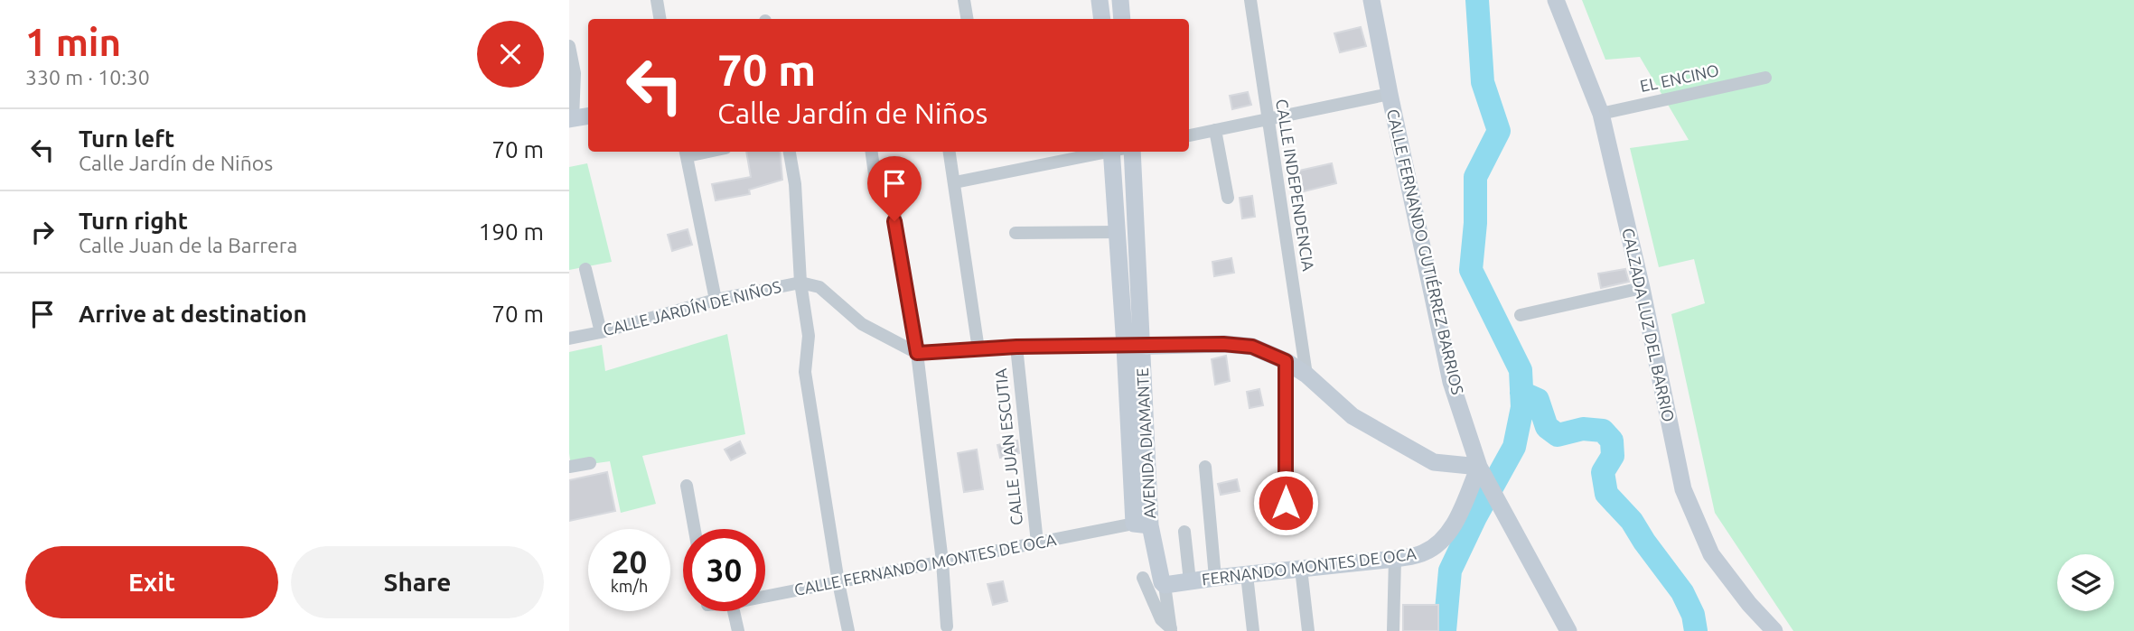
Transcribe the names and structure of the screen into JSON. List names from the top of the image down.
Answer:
{
  "streets": {
    "main road": [
      "CALLE FERNANDO GUTIÉRREZ BARRIOS",
      "CALZADA LUZ DEL BARRIO",
      "AVENIDA DIAMANTE",
      "FERNANDO MONTES DE OCA"
    ],
    "street": [
      "EL ENCINO",
      "CALLE INDEPENDENCIA",
      "CALLE JARDÍN DE NIÑOS",
      "CALLE JUAN ESCUTIA",
      "CALLE FERNANDO MONTES DE OCA"
    ]
  },
  "crossings": [
    ["EL ENCINO", "CALZADA LUZ DEL BARRIO"],
    ["CALLE FERNANDO GUTIÉRREZ BARRIOS", "FERNANDO MONTES DE OCA"],
    ["AVENIDA DIAMANTE", "CALLE FERNANDO MONTES DE OCA"],
    ["AVENIDA DIAMANTE", "FERNANDO MONTES DE OCA"],
    ["CALLE JUAN ESCUTIA", "CALLE FERNANDO MONTES DE OCA"]
  ],
  "page": {
    "heading": ["1 min", "330 m · 10:30"],
    "turn": ["70 m", "Calle Jardín de Niños"],
    "list": [
      {
        "name": "Turn left",
        "note": "Calle Jardín de Niños",
        "value": "70 m"
      },
      {
        "name": "Turn right",
        "note": "Calle Juan de la Barrera",
        "value": "190 m"
      },
      {
        "name": "Arrive at destination",
        "value": "70 m"
      }
    ],
    "speed": "20 km/h",
    "limit": "30",
    "buttons": ["Exit", "Share"]
  }
}
